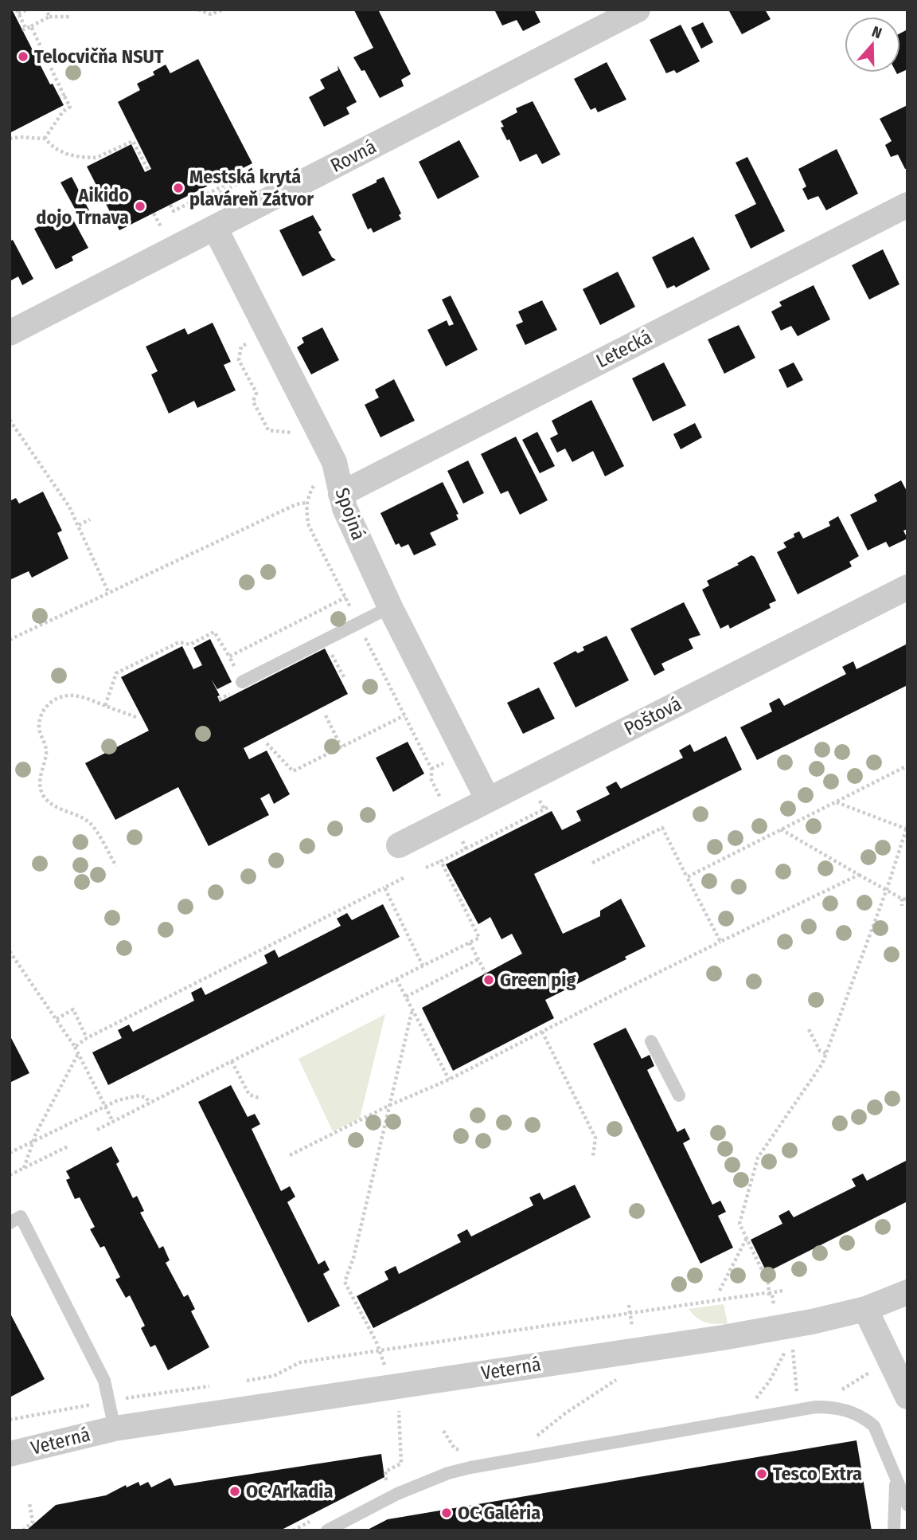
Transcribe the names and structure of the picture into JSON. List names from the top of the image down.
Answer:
{
  "streets": {
    "street": [
      "Rovná",
      "Letecká",
      "Spojná",
      "Poštová",
      "Veterná"
    ]
  },
  "crossings": [
    ["Rovná", "Spojná"],
    ["Letecká", "Spojná"],
    ["Spojná", "Poštová"]
  ],
  "places": [
    "Telocvičňa NSUT",
    "Mestská krytá plaváreň Zátvor",
    "Aikido dojo Trnava",
    "Green pig",
    "Tesco Extra",
    "OC Arkadia",
    "OC Galéria"
  ],
  "north": "top"
}
